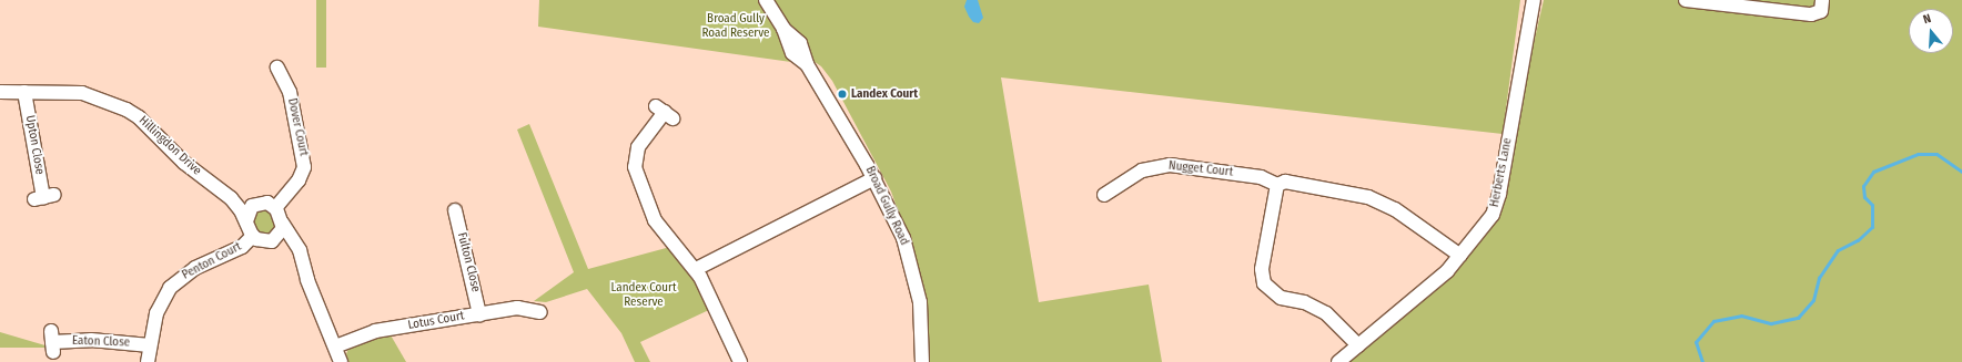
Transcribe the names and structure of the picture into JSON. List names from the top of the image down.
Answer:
{
  "streets": {
    "street": [
      "Dover Court",
      "Upton Close",
      "Hillingdon Drive",
      "Nugget Court",
      "Herberts Lane",
      "Broad Gully Road",
      "Penton Court",
      "Fulton Close",
      "Lotus Court",
      "Eaton Close"
    ]
  },
  "crossings": [
    ["Dover Court", "Hillingdon Drive"],
    ["Dover Court", "Penton Court"],
    ["Upton Close", "Hillingdon Drive"],
    ["Hillingdon Drive", "Penton Court"],
    ["Penton Court", "Eaton Close"],
    ["Fulton Close", "Lotus Court"]
  ],
  "parks": ["Broad Gully Road Reserve", "Landex Court Reserve"],
  "places": ["Landex Court"],
  "north": "top"
}
